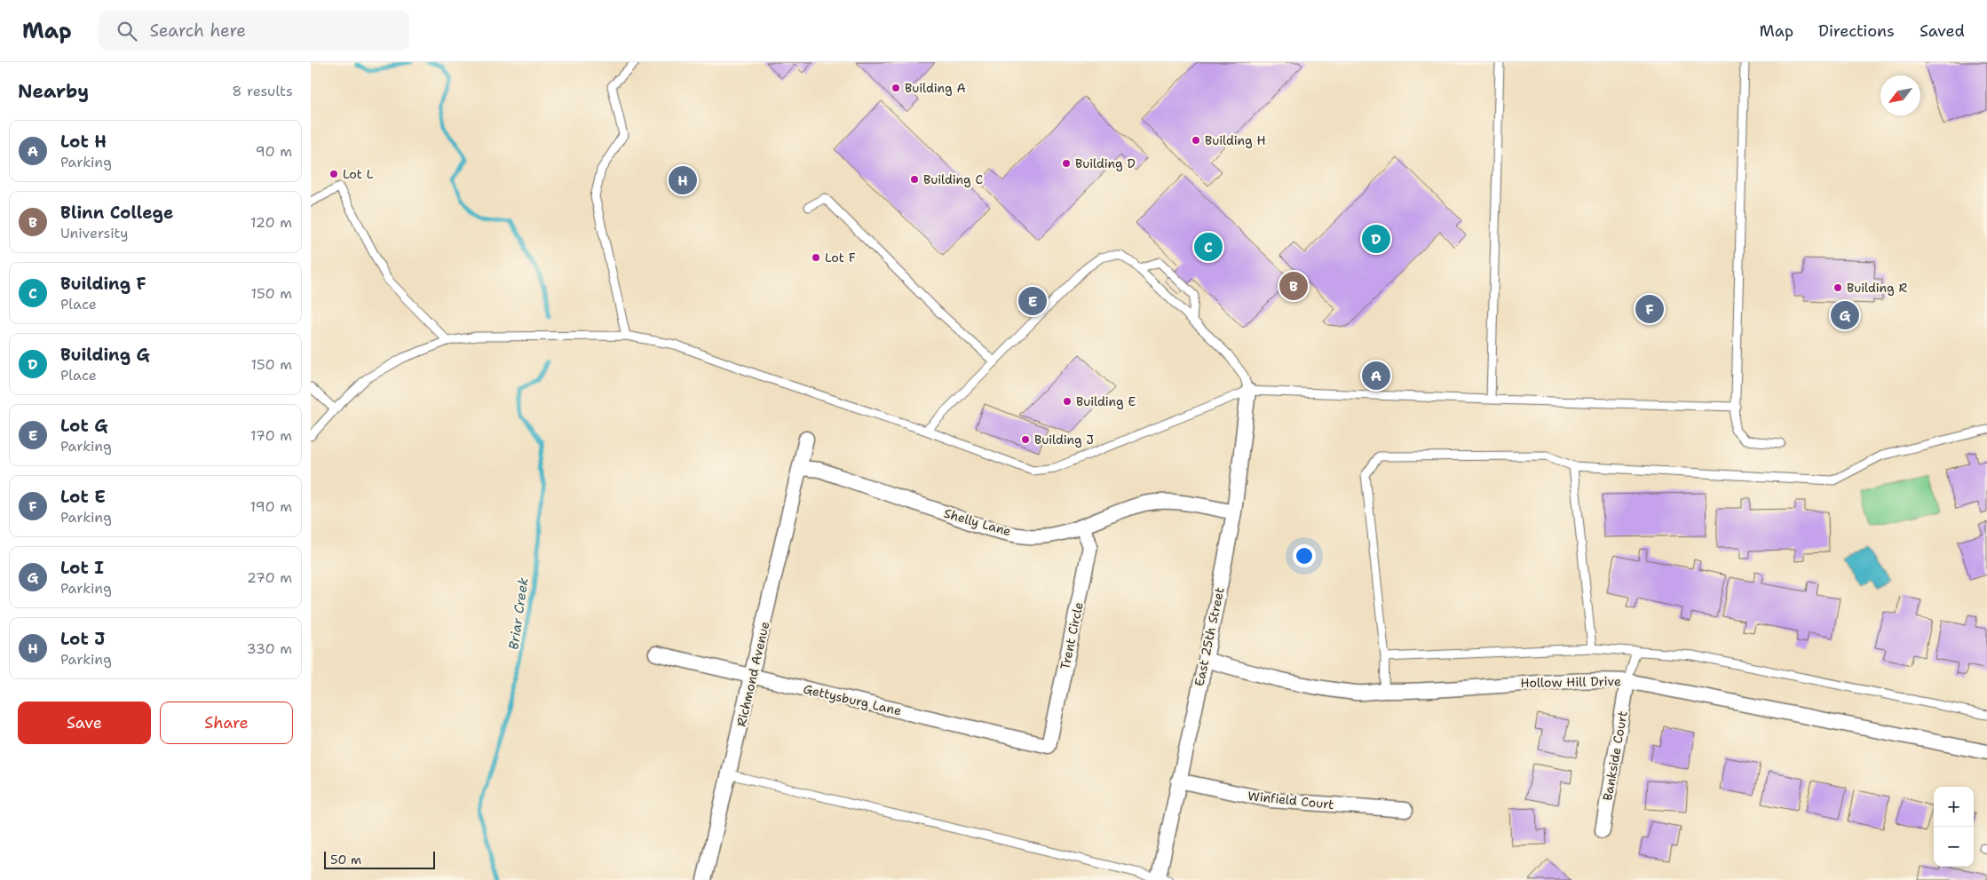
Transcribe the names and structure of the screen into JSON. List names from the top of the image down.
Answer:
{
  "streets": {
    "street": [
      "Shelly Lane",
      "Trent Circle",
      "East 25th Street",
      "Richmond Avenue",
      "Hollow Hill Drive",
      "Gettysburg Lane",
      "Bankside Court",
      "Winfield Court"
    ]
  },
  "crossings": [
    ["Shelly Lane", "Trent Circle"],
    ["Shelly Lane", "East 25th Street"],
    ["Shelly Lane", "Richmond Avenue"],
    ["Trent Circle", "Gettysburg Lane"],
    ["East 25th Street", "Hollow Hill Drive"],
    ["East 25th Street", "Winfield Court"],
    ["Richmond Avenue", "Gettysburg Lane"],
    ["Hollow Hill Drive", "Bankside Court"]
  ],
  "water": ["Briar Creek"],
  "places": [
    "Building A",
    "Building H",
    "Building D",
    "Lot L",
    "Building C",
    "Lot F",
    "Building R",
    "Building E",
    "Building J"
  ],
  "scale_bar": "50 m",
  "north": "bottom left",
  "page": {
    "header": "Map",
    "search": "Search here",
    "nav": ["Map", "Directions", "Saved"],
    "heading": ["Nearby", "8 results"],
    "list": [
      {
        "mark": "A",
        "name": "Lot H",
        "note": "Parking",
        "value": "90 m"
      },
      {
        "mark": "B",
        "name": "Blinn College",
        "note": "University",
        "value": "120 m"
      },
      {
        "mark": "C",
        "name": "Building F",
        "note": "Place",
        "value": "150 m"
      },
      {
        "mark": "D",
        "name": "Building G",
        "note": "Place",
        "value": "150 m"
      },
      {
        "mark": "E",
        "name": "Lot G",
        "note": "Parking",
        "value": "170 m"
      },
      {
        "mark": "F",
        "name": "Lot E",
        "note": "Parking",
        "value": "190 m"
      },
      {
        "mark": "G",
        "name": "Lot I",
        "note": "Parking",
        "value": "270 m"
      },
      {
        "mark": "H",
        "name": "Lot J",
        "note": "Parking",
        "value": "330 m"
      }
    ],
    "pins": [
      "H",
      "D",
      "C",
      "B",
      "E",
      "F",
      "G",
      "A"
    ],
    "buttons": ["Save", "Share"],
    "map_buttons": ["+", "−"],
    "scale": "50 m"
  }
}
